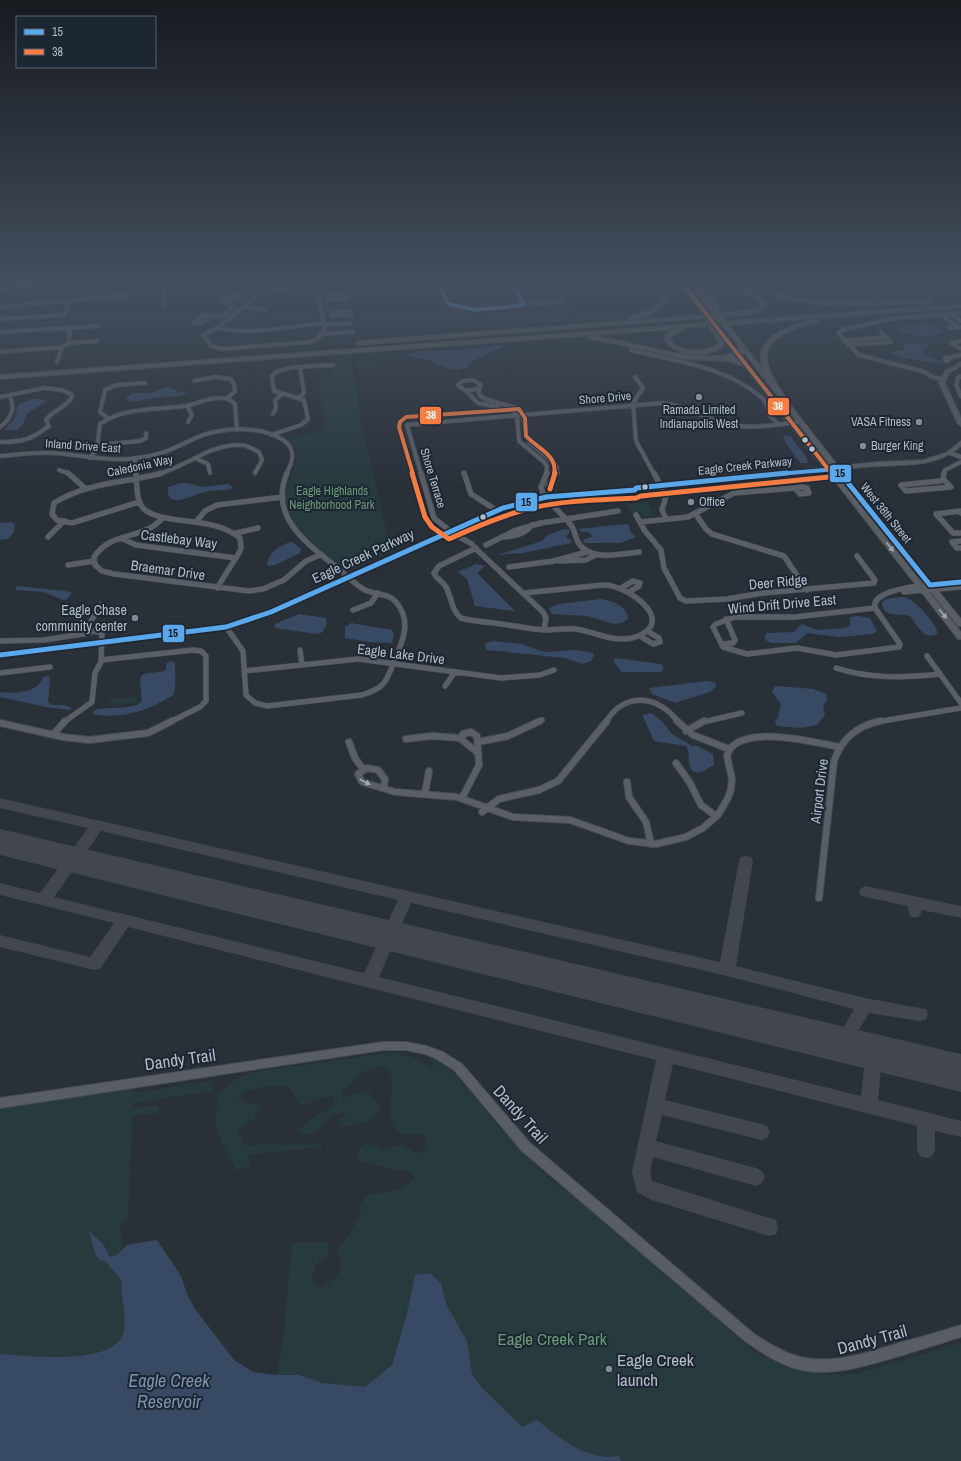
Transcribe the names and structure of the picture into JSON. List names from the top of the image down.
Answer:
{
  "streets": {
    "main road": ["Eagle Creek Parkway", "West 38th Street", "Dandy Trail"],
    "street": [
      "Shore Drive",
      "Inland Drive East",
      "Caledonia Way",
      "Shore Terrace",
      "Castlebay Way",
      "Braemar Drive",
      "Deer Ridge",
      "Wind Drift Drive East",
      "Eagle Lake Drive",
      "Airport Drive"
    ]
  },
  "crossings": [
    ["Shore Drive", "Shore Terrace"],
    ["Shore Drive", "West 38th Street"],
    ["Eagle Creek Parkway", "Shore Terrace"],
    ["Eagle Creek Parkway", "West 38th Street"]
  ],
  "water": ["Eagle Creek Reservoir"],
  "parks": ["Eagle Highlands Neighborhood Park", "Eagle Creek Park"],
  "places": [
    "Ramada Limited Indianapolis West",
    "VASA Fitness",
    "Burger King",
    "Office",
    "Eagle Chase community center",
    "Eagle Creek launch"
  ],
  "lines": ["transit line 38", "transit line 15"],
  "legend": ["15", "38"]
}
